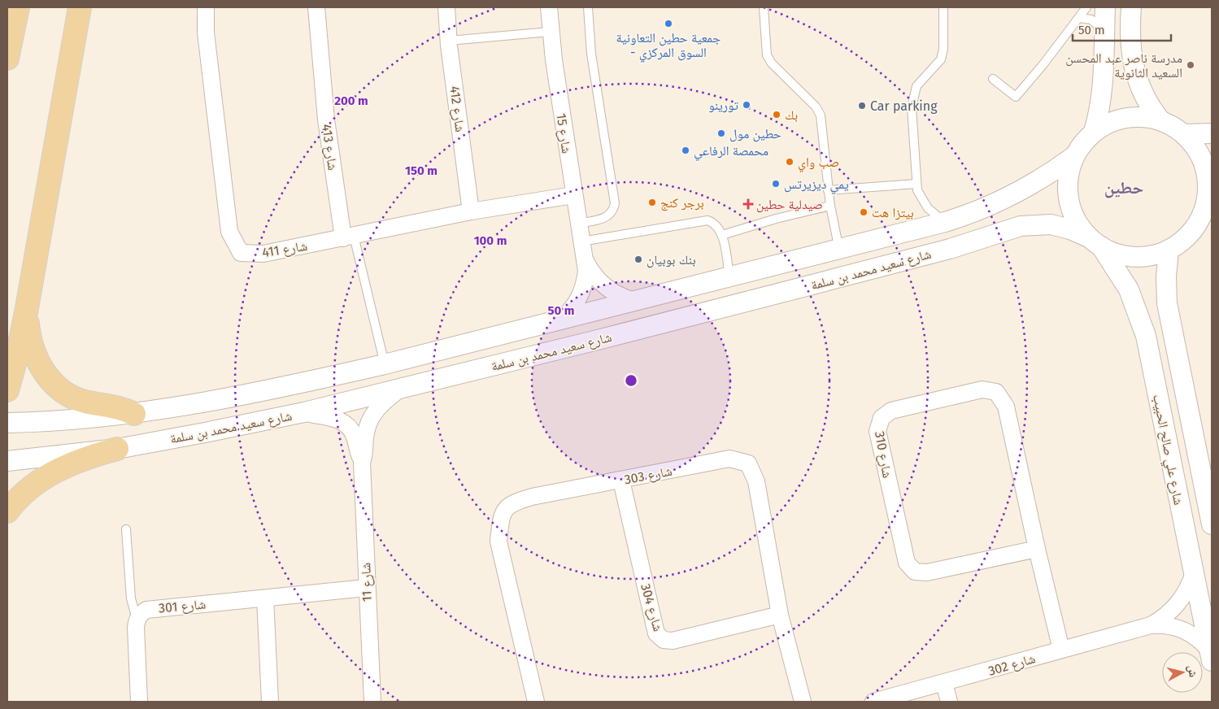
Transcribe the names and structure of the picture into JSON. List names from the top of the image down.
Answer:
{
  "streets": {
    "street": [
      "شارع 412",
      "شارع 15",
      "شارع 413",
      "شارع 411",
      "شارع سعيد محمد بن سلمة",
      "شارع علي صالح الحبيب",
      "شارع 310",
      "شارع 303",
      "شارع 11",
      "شارع 301",
      "شارع 304",
      "شارع 302"
    ]
  },
  "crossings": [
    ["شارع 412", "شارع 411"],
    ["شارع 15", "شارع 411"],
    ["شارع 15", "شارع سعيد محمد بن سلمة"],
    ["شارع 413", "شارع 411"],
    ["شارع سعيد محمد بن سلمة", "شارع علي صالح الحبيب"],
    ["شارع سعيد محمد بن سلمة", "شارع 11"],
    ["شارع علي صالح الحبيب", "شارع 302"],
    ["شارع 310", "شارع 302"],
    ["شارع 303", "شارع 304"],
    ["شارع 11", "شارع 301"]
  ],
  "districts": ["حطين"],
  "places": {
    "other": [
      "جمعية حطين التعاونية - السوق المركزي",
      "مدرسة ناصر عبد المحسن السعيد الثانوية",
      "تورينو",
      "Car parking",
      "بك",
      "حطين مول",
      "محمصة الرفاعي",
      "صب واي",
      "يمي ديزيرتس",
      "برجر كنج",
      "بيتزا هت",
      "بنك بوبيان"
    ],
    "health": ["صيدلية حطين"]
  },
  "scale_bar": "50 m",
  "north": "right",
  "rings": [
    "200 m",
    "150 m",
    "100 m",
    "50 m"
  ]
}
